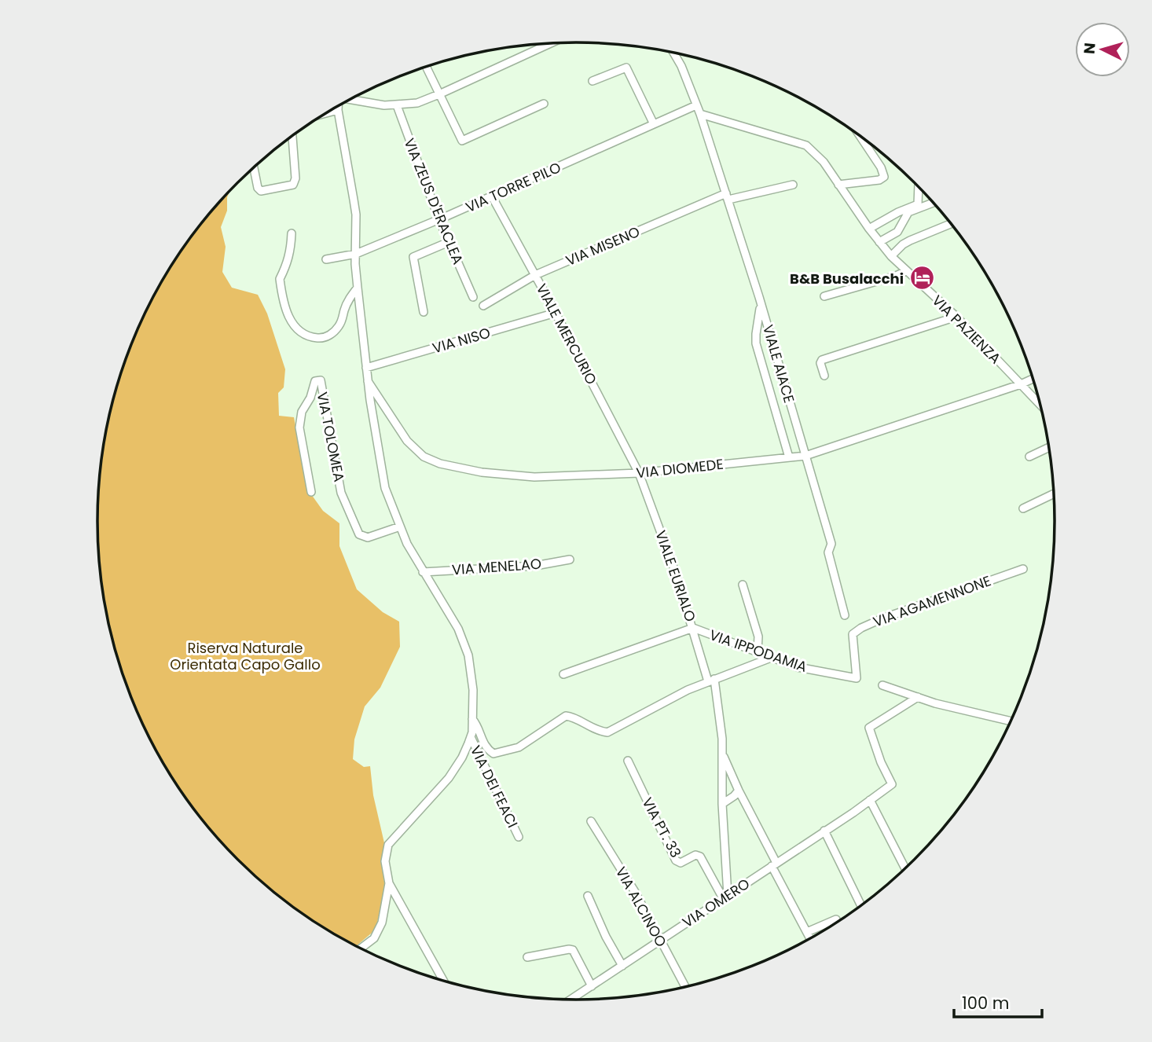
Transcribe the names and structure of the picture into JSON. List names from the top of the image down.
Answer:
{
  "streets": {
    "street": [
      "VIA TORRE PILO",
      "VIA ZEUS D'ERACLEA",
      "VIA MISENO",
      "VIA PAZIENZA",
      "VIALE MERCURIO",
      "VIA NISO",
      "VIALE AIACE",
      "VIA TOLOMEA",
      "VIA DIOMEDE",
      "VIA MENELAO",
      "VIALE EURIALO",
      "VIA AGAMENNONE",
      "VIA IPPODAMIA",
      "VIA DEI FEACI",
      "VIA PT. 33",
      "VIA OMERO",
      "VIA ALCINOO"
    ]
  },
  "crossings": [
    ["VIA TORRE PILO", "VIA ZEUS D'ERACLEA"],
    ["VIA TORRE PILO", "VIALE MERCURIO"],
    ["VIA TORRE PILO", "VIALE AIACE"],
    ["VIA MISENO", "VIALE MERCURIO"],
    ["VIA MISENO", "VIALE AIACE"],
    ["VIA PAZIENZA", "VIALE AIACE"],
    ["VIA PAZIENZA", "VIA DIOMEDE"],
    ["VIALE MERCURIO", "VIA NISO"],
    ["VIALE MERCURIO", "VIA DIOMEDE"],
    ["VIALE MERCURIO", "VIALE EURIALO"],
    ["VIALE AIACE", "VIA DIOMEDE"],
    ["VIA DIOMEDE", "VIALE EURIALO"],
    ["VIALE EURIALO", "VIA IPPODAMIA"],
    ["VIA AGAMENNONE", "VIA IPPODAMIA"],
    ["VIA PT. 33", "VIA OMERO"],
    ["VIA OMERO", "VIA ALCINOO"]
  ],
  "parks": ["Riserva Naturale Orientata Capo Gallo"],
  "places": {
    "hotel": ["B&B Busalacchi"]
  },
  "scale_bar": "100 m",
  "north": "left"
}
